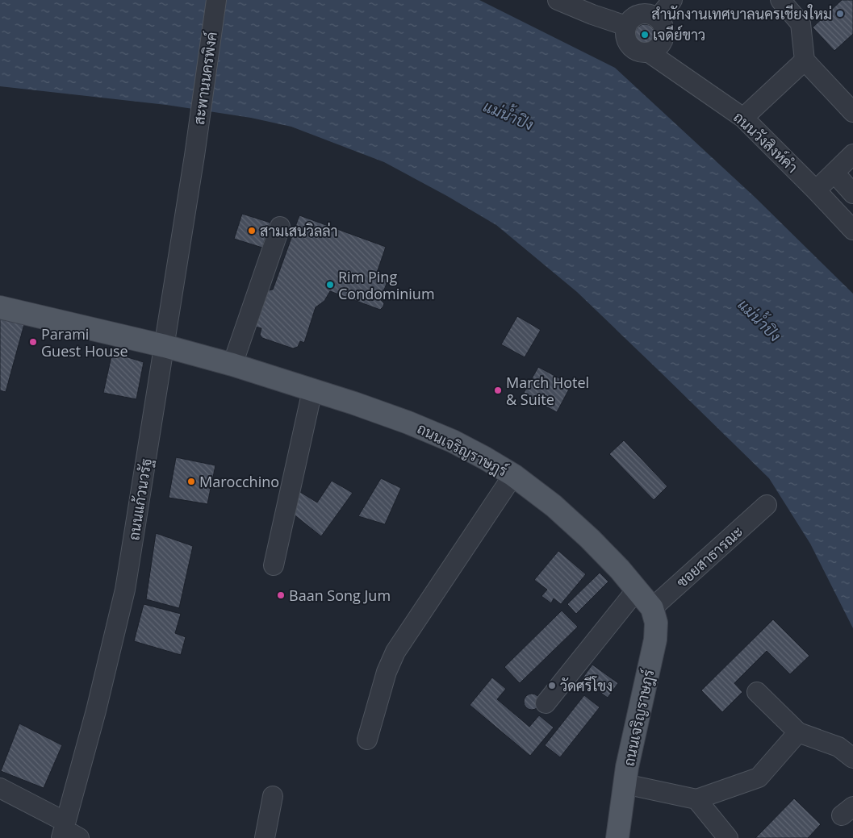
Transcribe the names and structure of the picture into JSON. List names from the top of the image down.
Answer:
{
  "streets": {
    "main road": ["ถนนเจริญราษฎร์"],
    "street": [
      "สะพานนครพิงค์",
      "ถนนวังสิงห์คำ",
      "ถนนแก้วนวรัฐ",
      "ซอยสาธารณะ"
    ]
  },
  "crossings": [
    ["สะพานนครพิงค์", "ถนนแก้วนวรัฐ"],
    ["ถนนเจริญราษฎร์", "ถนนแก้วนวรัฐ"],
    ["ถนนเจริญราษฎร์", "ซอยสาธารณะ"]
  ],
  "water": ["แม่น้ำปิง"],
  "places": [
    "สำนักงานเทศบาลนครเชียงใหม่",
    "เจดีย์ขาว",
    "สามเสนวิลล่า",
    "Rim Ping Condominium",
    "Parami Guest House",
    "March Hotel & Suite",
    "Marocchino",
    "Baan Song Jum",
    "วัดศรีโขง"
  ]
}
